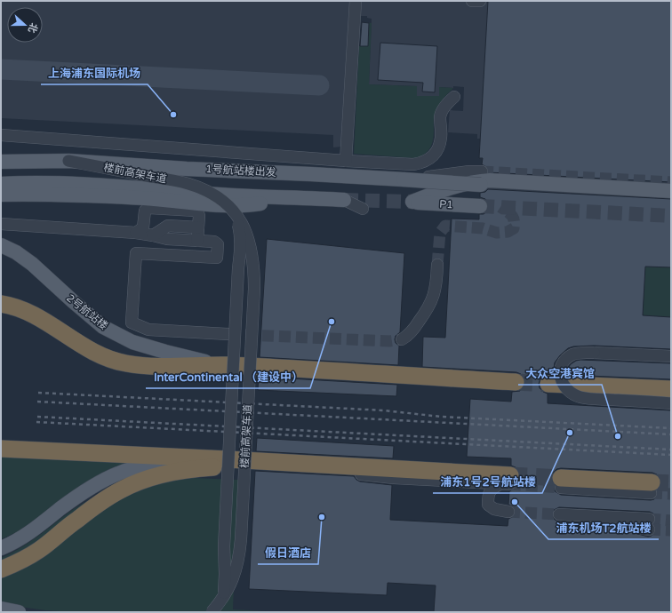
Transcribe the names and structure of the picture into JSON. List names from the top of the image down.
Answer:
{
  "streets": {
    "main road": ["1号航站楼出发", "P1", "2号航站楼"],
    "street": ["楼前高架车道"]
  },
  "crossings": [
    ["1号航站楼出发", "楼前高架车道"]
  ],
  "places": [
    "上海浦东国际机场",
    "InterContinental （建设中）",
    "浦东1号2号航站楼",
    "大众空港宾馆",
    "浦东机场T2航站楼",
    "假日酒店"
  ],
  "north": "right"
}
